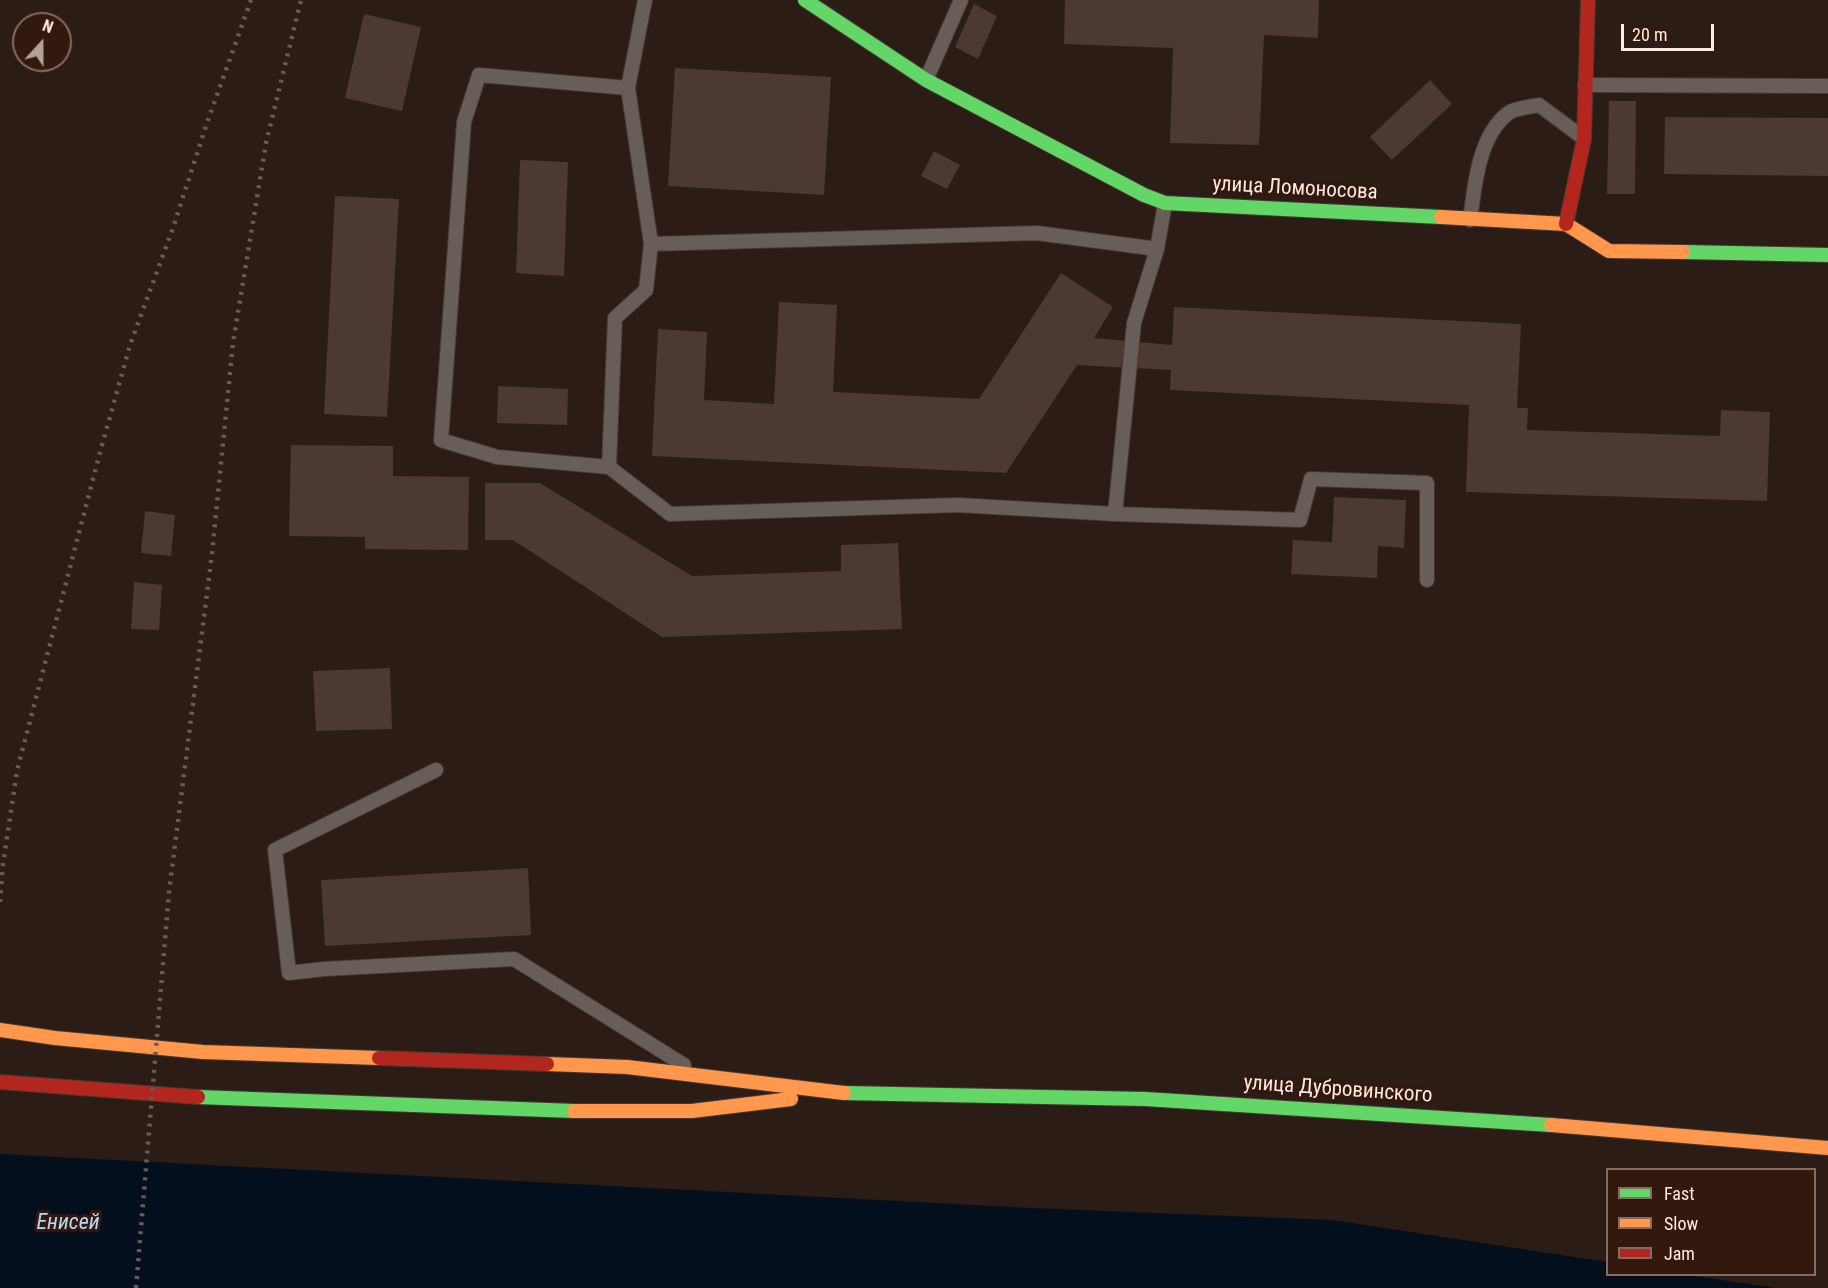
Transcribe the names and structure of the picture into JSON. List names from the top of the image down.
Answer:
{
  "streets": {
    "main road": ["улица Ломоносова", "улица Дубровинского"]
  },
  "water": ["Енисей"],
  "legend": ["Fast", "Slow", "Jam"],
  "scale_bar": "20 m",
  "north": "top"
}
